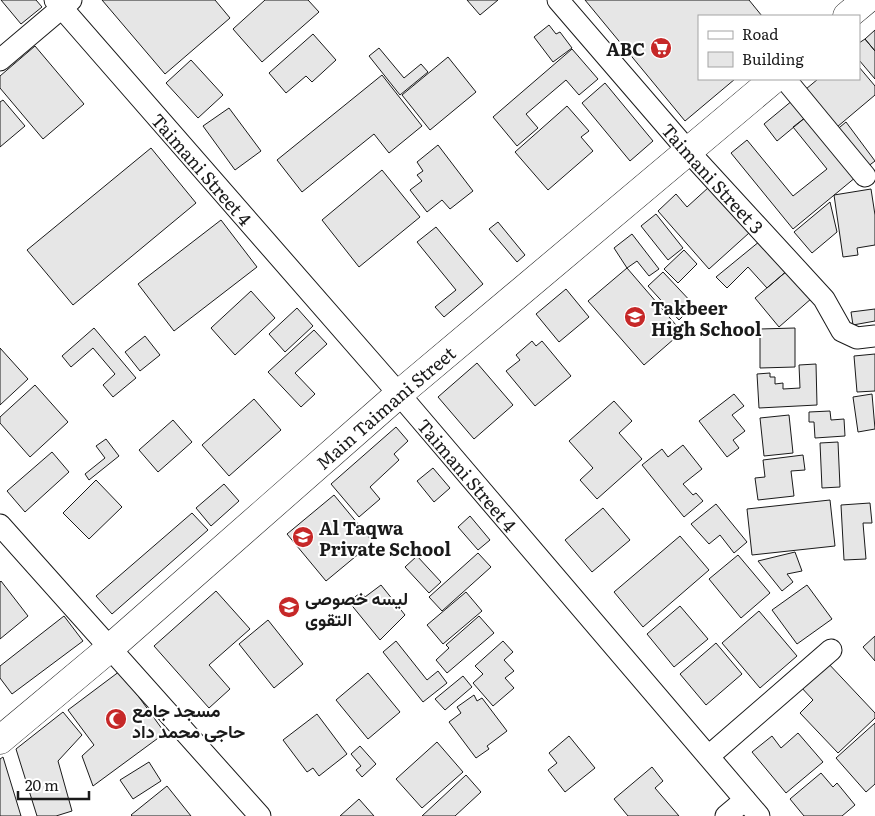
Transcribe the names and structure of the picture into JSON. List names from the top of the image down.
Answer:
{
  "streets": {
    "main road": ["Main Taimani Street"],
    "street": ["Taimani Street 4", "Taimani Street 3"]
  },
  "crossings": [
    ["Taimani Street 4", "Main Taimani Street"],
    ["Taimani Street 3", "Main Taimani Street"]
  ],
  "places": {
    "supermarket": ["ABC"],
    "school or university": ["Takbeer High School", "Al Taqwa Private School", "لیسه خصوصی التقوی"],
    "mosque": ["مسجد جامع حاجی محمد داد"]
  },
  "legend": ["Road", "Building"],
  "scale_bar": "20 m"
}
